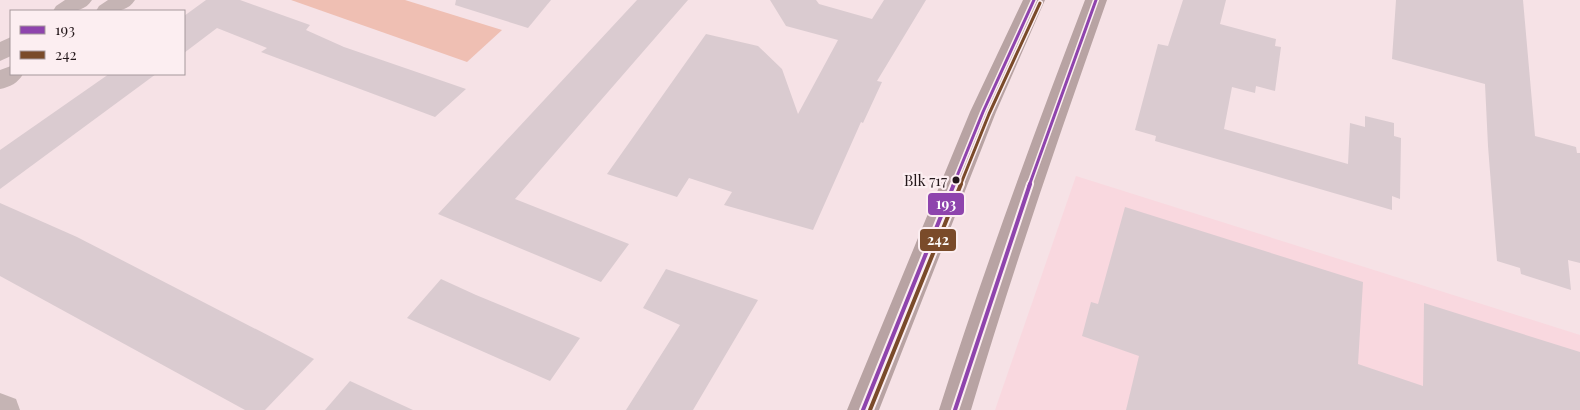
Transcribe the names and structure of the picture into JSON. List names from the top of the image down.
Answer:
{
  "places": ["Blk 717"],
  "lines": ["transit line 193", "transit line 242"],
  "legend": ["193", "242"]
}
